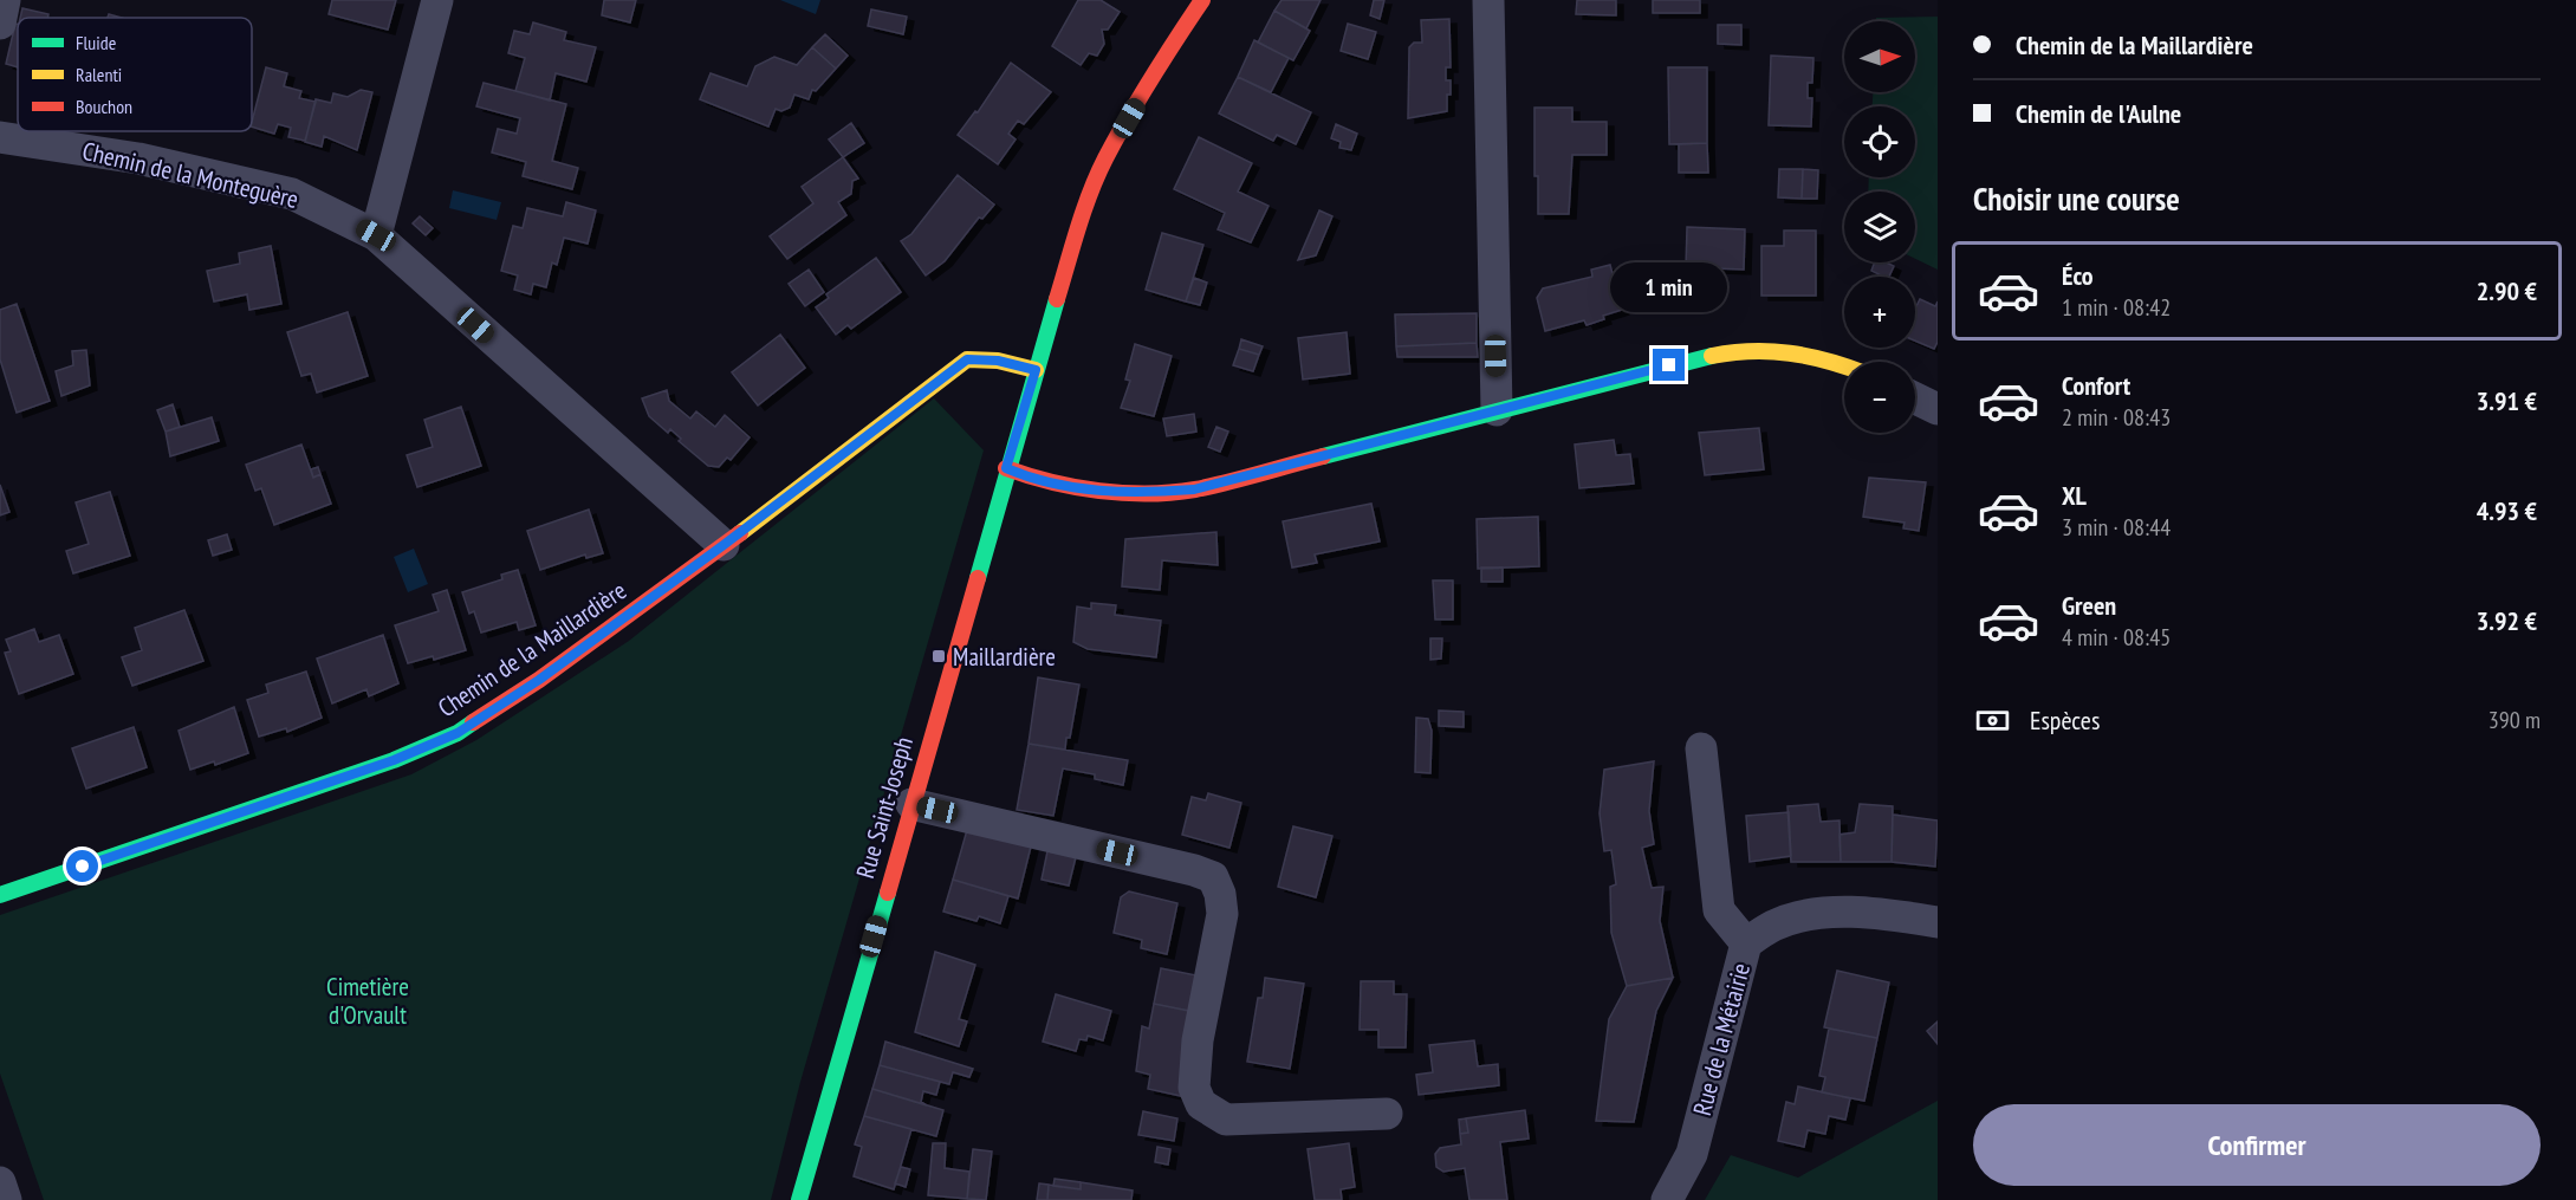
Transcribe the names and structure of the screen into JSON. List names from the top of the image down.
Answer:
{
  "streets": {
    "street": [
      "Chemin de la Monteguère",
      "Chemin de la Maillardière",
      "Rue Saint-Joseph",
      "Rue de la Métairie"
    ]
  },
  "crossings": [
    ["Chemin de la Monteguère", "Chemin de la Maillardière"],
    ["Chemin de la Maillardière", "Rue Saint-Joseph"]
  ],
  "parks": ["Cimetière d'Orvault"],
  "places": {
    "transit": ["Maillardière"]
  },
  "legend": ["Fluide", "Ralenti", "Bouchon"],
  "north": "right",
  "page": {
    "banner": ["Chemin de la Maillardière", "Chemin de l'Aulne"],
    "map_buttons": ["+", "−"],
    "heading": "Choisir une course",
    "list": [
      {
        "name": "Éco",
        "note": "1 min · 08:42",
        "value": "2.90 €"
      },
      {
        "name": "Confort",
        "note": "2 min · 08:43",
        "value": "3.91 €"
      },
      {
        "name": "XL",
        "note": "3 min · 08:44",
        "value": "4.93 €"
      },
      {
        "name": "Green",
        "note": "4 min · 08:45",
        "value": "3.92 €"
      }
    ],
    "bubble": "1 min",
    "pay": ["Espèces", "390 m"],
    "buttons": "Confirmer"
  }
}
